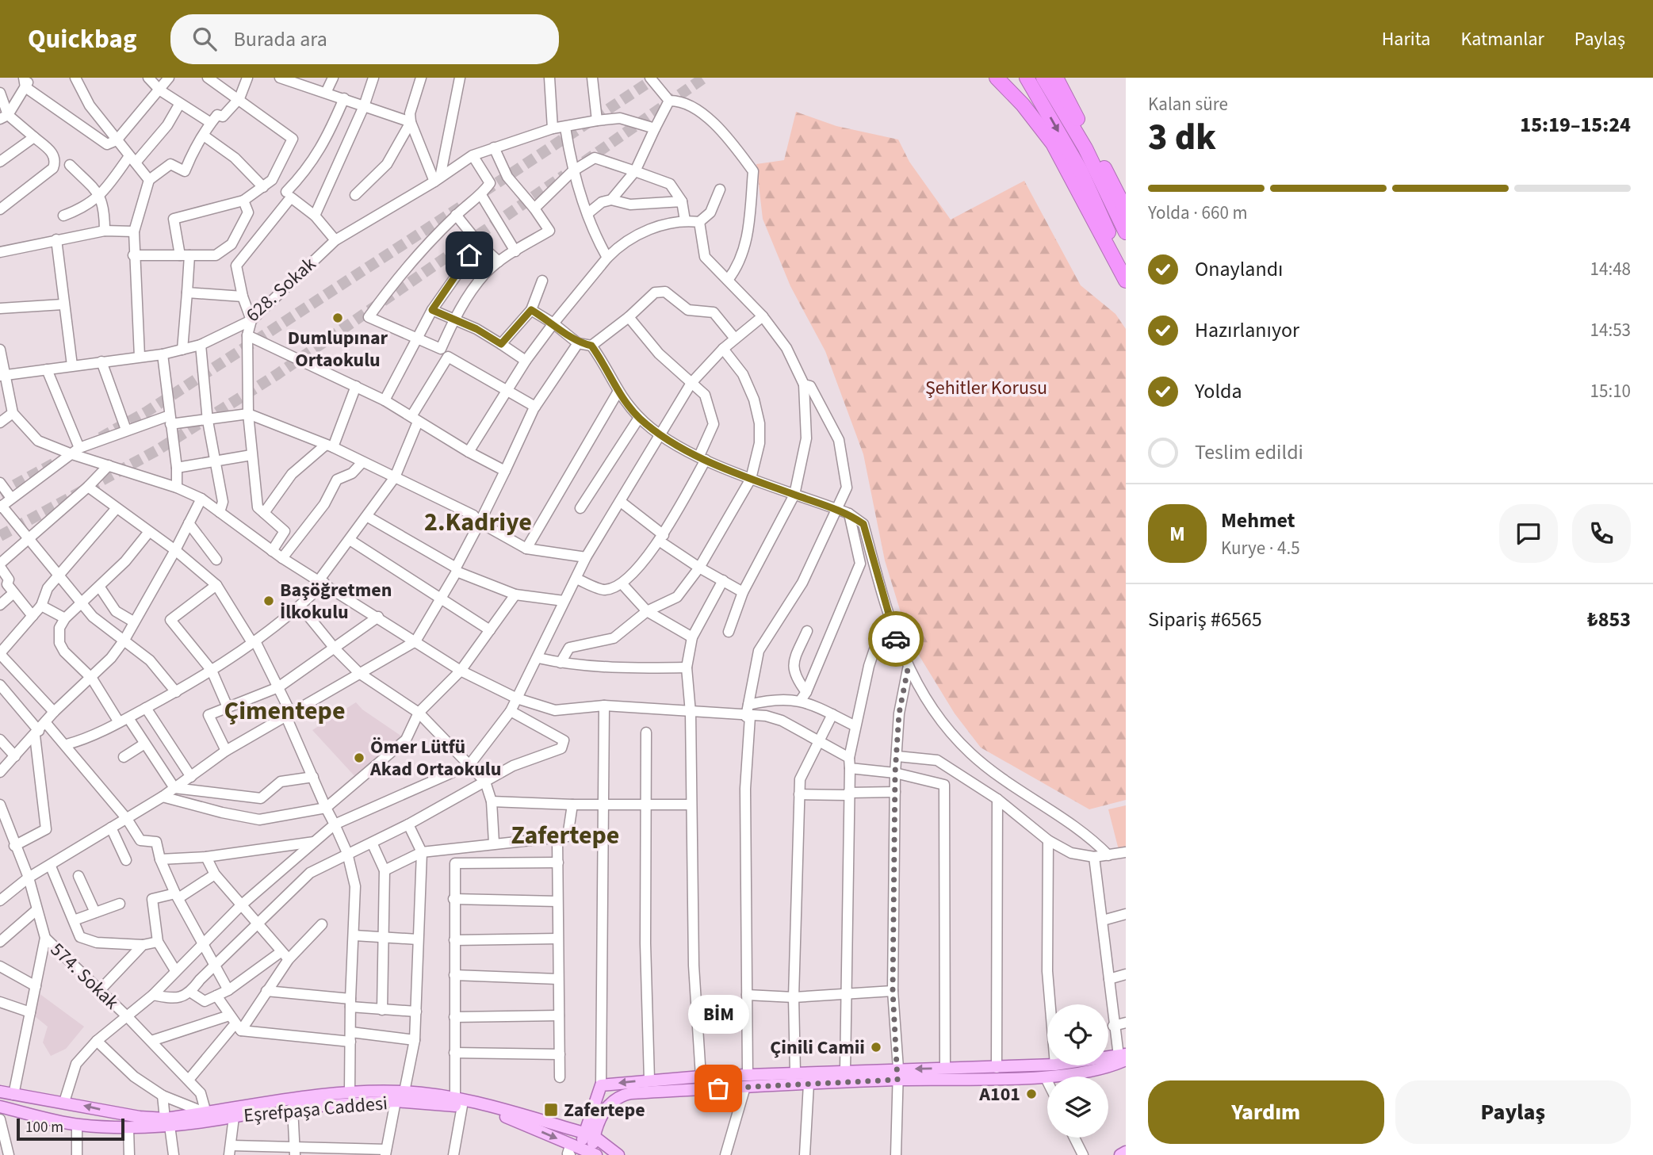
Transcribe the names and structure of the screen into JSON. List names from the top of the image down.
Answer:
{
  "streets": {
    "main road": ["Eşrefpaşa Caddesi"],
    "street": ["628. Sokak", "574. Sokak"]
  },
  "crossings": [
    ["574. Sokak", "Eşrefpaşa Caddesi"]
  ],
  "districts": ["2.Kadriye", "Çimentepe", "Zafertepe"],
  "parks": ["Şehitler Korusu"],
  "places": {
    "other": [
      "Dumlupınar Ortaokulu",
      "Başöğretmen İlkokulu",
      "Ömer Lütfü Akad Ortaokulu",
      "Çinili Camii",
      "BİM",
      "A101"
    ],
    "transit": ["Zafertepe"]
  },
  "scale_bar": "100 m",
  "page": {
    "header": "Quickbag",
    "search": "Burada ara",
    "nav": ["Harita", "Katmanlar", "Paylaş"],
    "heading": ["3 dk", "Kalan süre", "15:19–15:24"],
    "panel": [
      "Mehmet",
      "Kurye · 4.5",
      "Sipariş #6565",
      "₺853"
    ],
    "bar": "Yolda · 660 m",
    "list": [
      ["Onaylandı", "14:48"],
      ["Hazırlanıyor", "14:53"],
      ["Yolda", "15:10"],
      "Teslim edildi"
    ],
    "round": "M",
    "bubble": "BİM",
    "buttons": ["Yardım", "Paylaş"],
    "scale": "100 m"
  }
}
